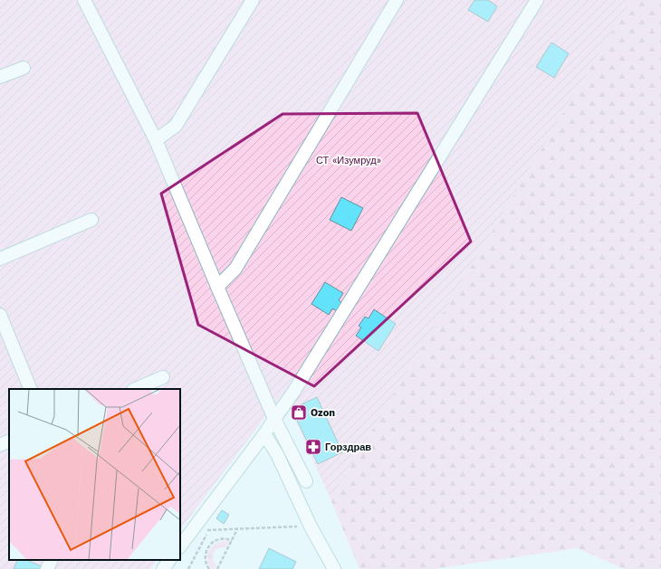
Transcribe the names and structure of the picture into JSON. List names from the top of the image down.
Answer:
{
  "parks": ["СТ «Изумруд»"],
  "places": {
    "shop": ["Ozon"],
    "pharmacy": ["Горздрав"]
  }
}
